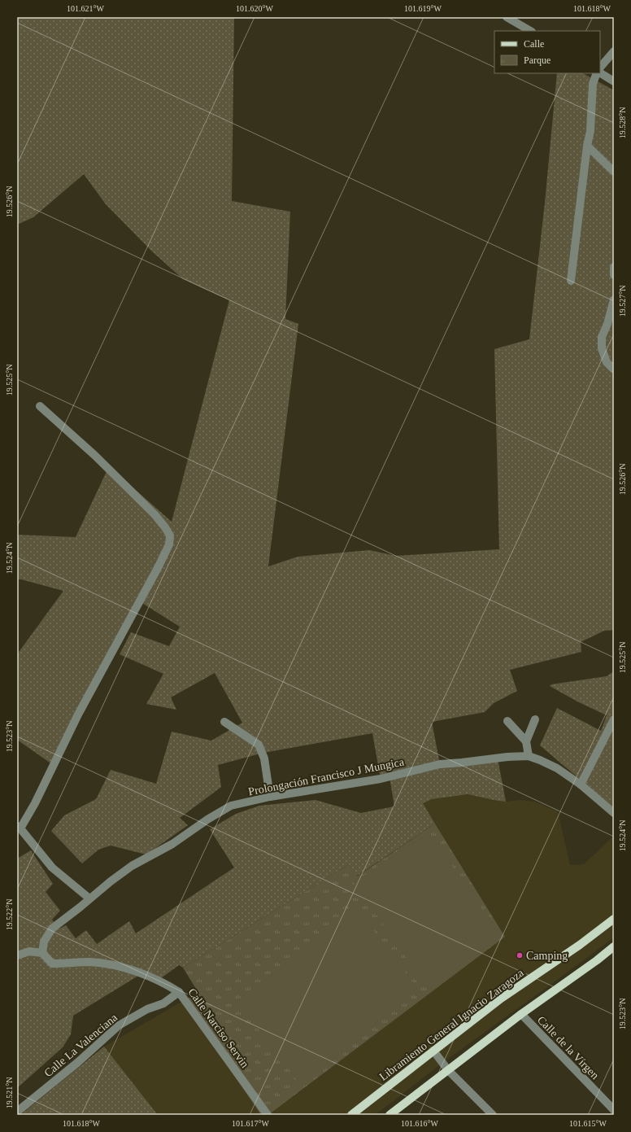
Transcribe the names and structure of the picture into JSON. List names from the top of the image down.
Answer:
{
  "streets": {
    "main road": ["Libramiento General Ignacio Zaragoza"],
    "street": [
      "Prolongación Francisco J Mungica",
      "Calle Narciso Servin",
      "Calle La Valenciana",
      "Calle de la Vírgen"
    ]
  },
  "crossings": [
    ["Calle Narciso Servin", "Calle La Valenciana"]
  ],
  "places": ["Camping"],
  "legend": ["Calle", "Parque"],
  "coordinates": [
    "101.621°W",
    "101.620°W",
    "101.619°W",
    "101.618°W",
    "19.528°N",
    "19.526°N",
    "19.527°N",
    "19.525°N",
    "19.524°N",
    "19.523°N",
    "19.522°N",
    "19.521°N",
    "101.617°W",
    "101.616°W",
    "101.615°W"
  ]
}
